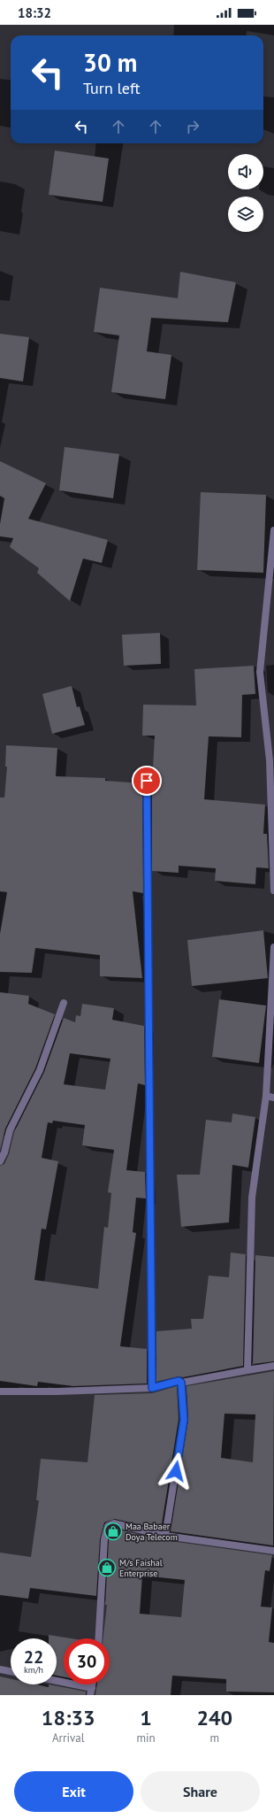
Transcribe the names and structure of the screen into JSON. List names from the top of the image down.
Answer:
{
  "places": {
    "shop": ["Maa Babaer Doya Telecom", "M/s Faishal Enterprise"]
  },
  "page": {
    "status": "18:32",
    "turn": ["30 m", "Turn left"],
    "speed": "22 km/h",
    "limit": "30",
    "eta": [
      "18:33",
      "Arrival",
      "1",
      "min",
      "240",
      "m"
    ],
    "buttons": ["Exit", "Share"]
  }
}
